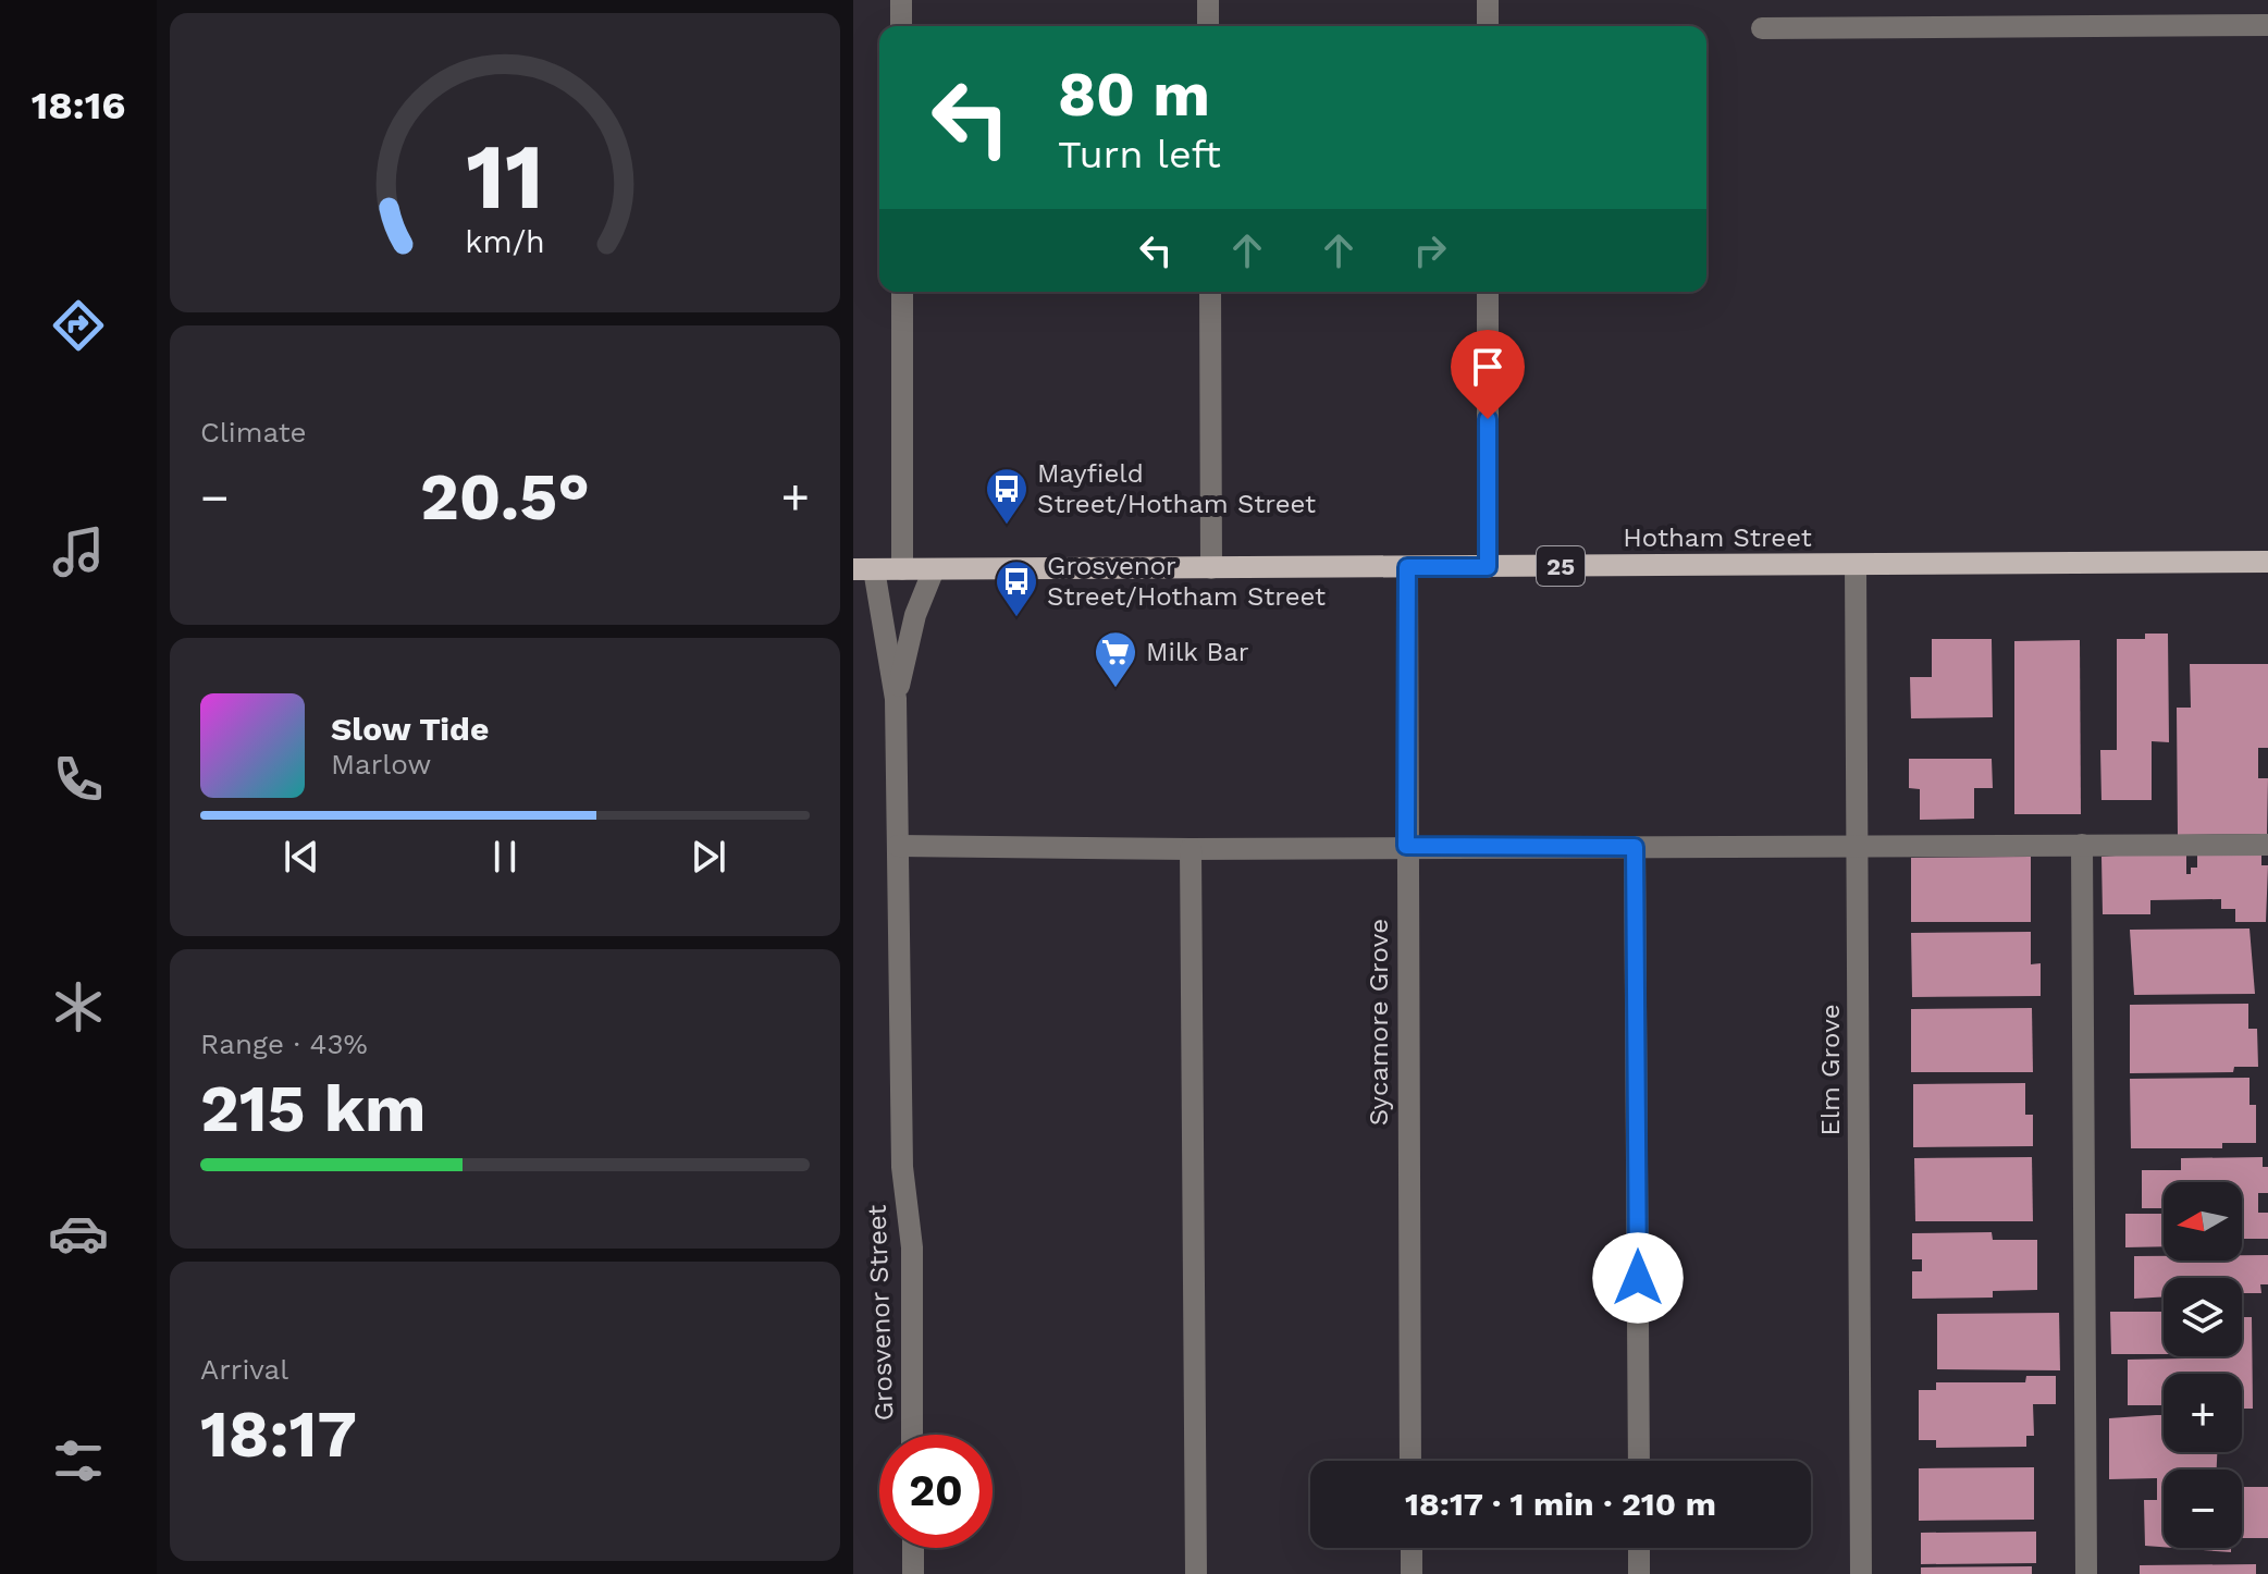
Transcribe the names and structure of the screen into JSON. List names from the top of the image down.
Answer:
{
  "streets": {
    "main road": ["Hotham Street", "25"],
    "street": ["Sycamore Grove", "Elm Grove", "Grosvenor Street"]
  },
  "crossings": [
    ["Hotham Street", "Sycamore Grove"],
    ["Hotham Street", "Elm Grove"],
    ["Hotham Street", "Grosvenor Street"]
  ],
  "places": {
    "bus stop": ["Mayfield Street/Hotham Street", "Grosvenor Street/Hotham Street"],
    "supermarket": ["Milk Bar"]
  },
  "north": "left",
  "page": {
    "tabs": "18:16",
    "turn": ["80 m", "Turn left"],
    "tile": [
      "Climate",
      ["Range · 43%", "215 km"],
      ["Arrival", "18:17"]
    ],
    "heat": ["−", "20.5°", "+"],
    "song": ["Slow Tide", "Marlow"],
    "map_buttons": ["+", "−"],
    "limit": "20",
    "trip": "18:17 · 1 min · 210 m",
    "gauge": ["11", "km/h"]
  }
}
